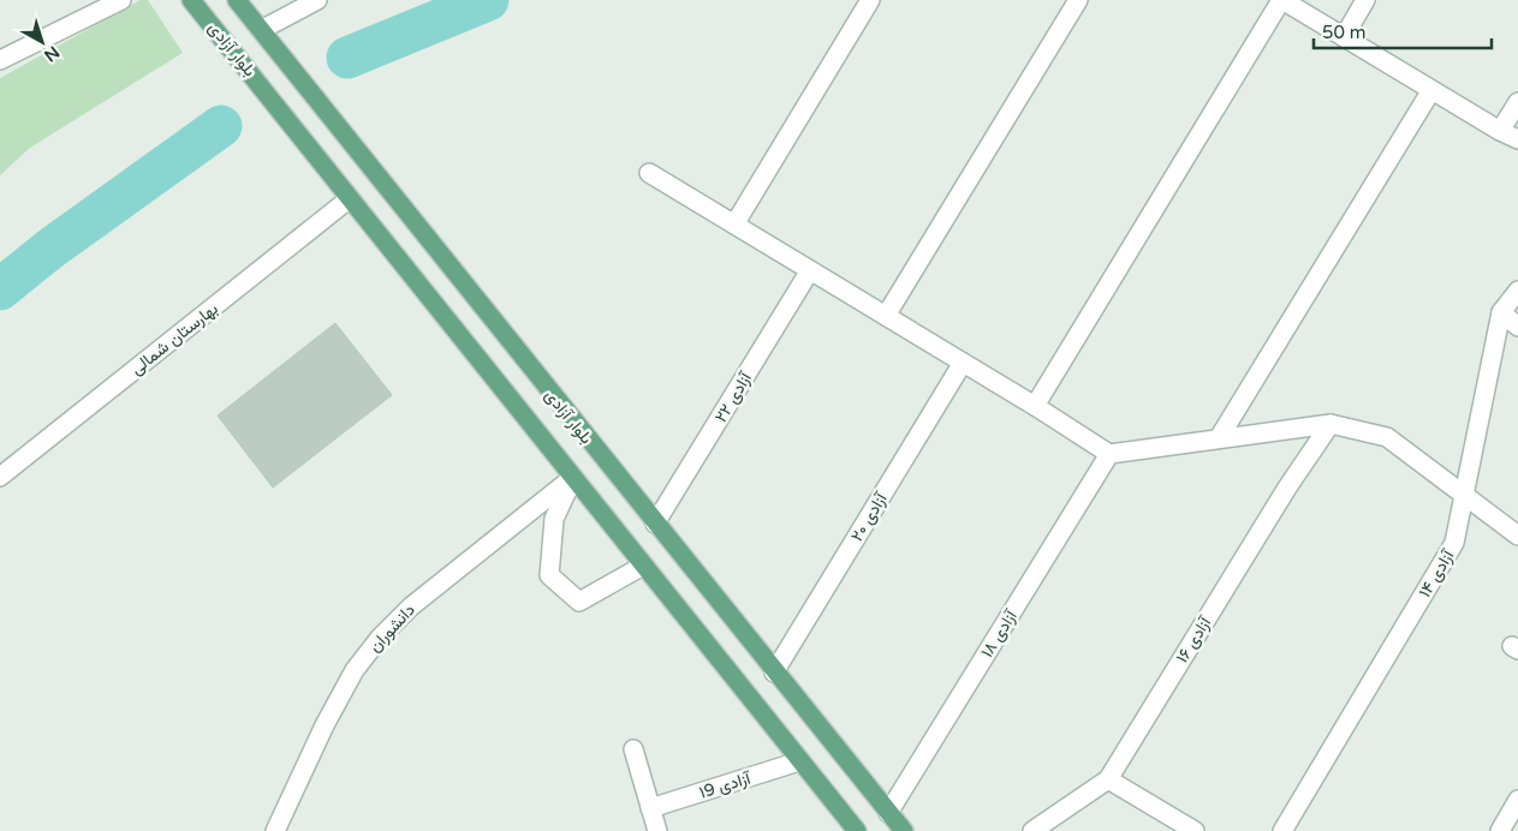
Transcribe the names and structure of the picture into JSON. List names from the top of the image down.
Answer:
{
  "streets": {
    "main road": ["بلوار آزادی"],
    "street": [
      "بهارستان شمالی",
      "آزادی ۲۲",
      "آزادی ۲۰",
      "آزادی ۱۴",
      "دانشوران",
      "آزادی ۱۸",
      "آزادی ۱۶",
      "آزادی ۱9"
    ]
  },
  "crossings": [
    ["بلوار آزادی", "بهارستان شمالی"],
    ["بلوار آزادی", "آزادی ۲۲"],
    ["بلوار آزادی", "آزادی ۲۰"],
    ["بلوار آزادی", "دانشوران"],
    ["بلوار آزادی", "آزادی ۱۸"],
    ["بلوار آزادی", "آزادی ۱9"]
  ],
  "scale_bar": "50 m",
  "north": "bottom right"
}
